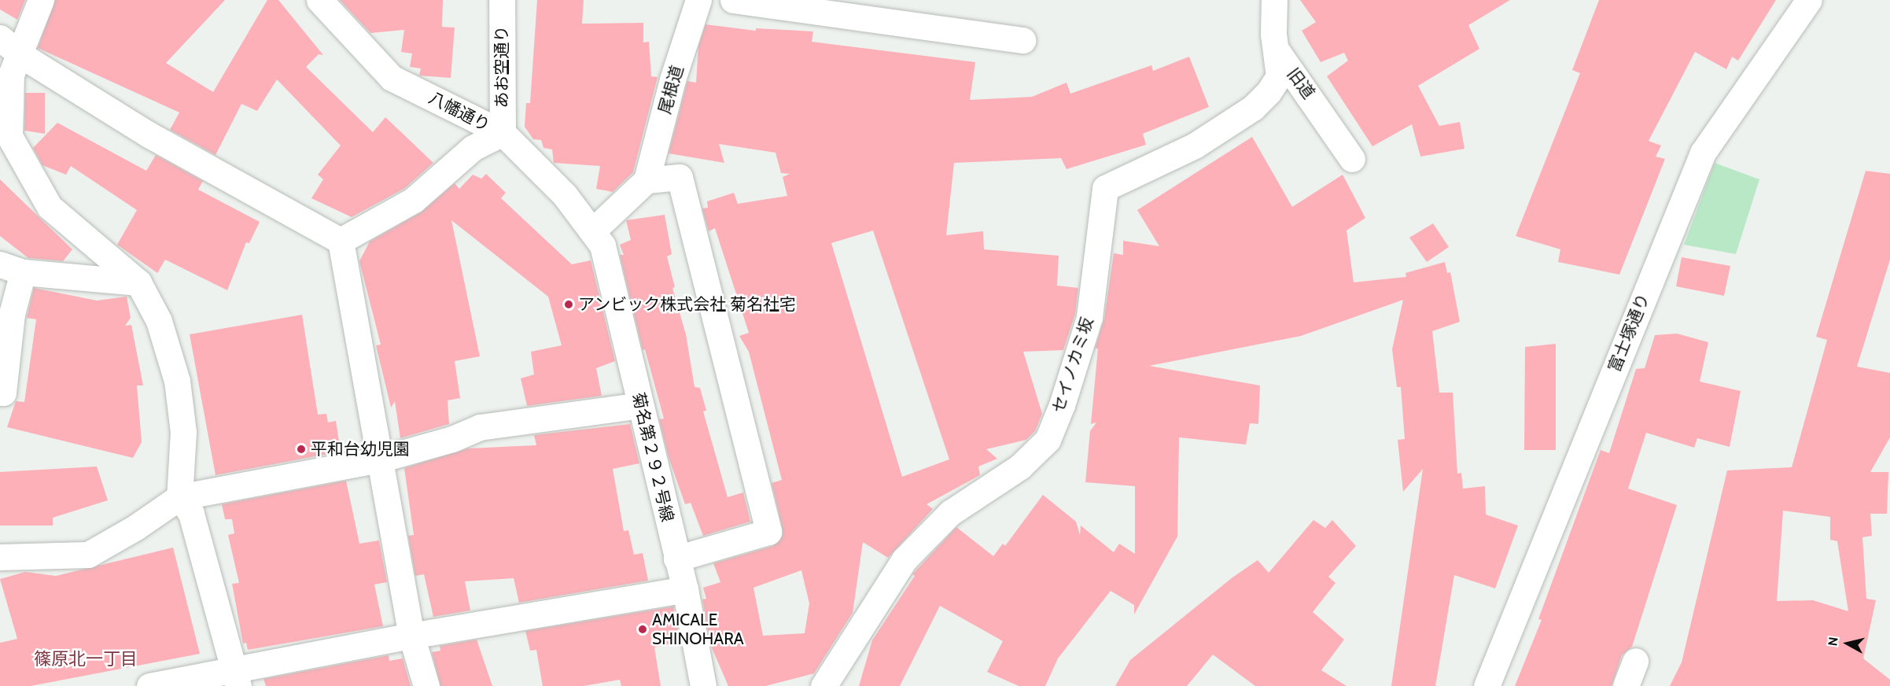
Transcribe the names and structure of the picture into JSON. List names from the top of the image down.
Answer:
{
  "streets": {
    "street": [
      "あお空通り",
      "旧道",
      "尾根道",
      "八幡通り",
      "富士塚通り",
      "セイノカミ坂",
      "菊名第２９２号線"
    ]
  },
  "crossings": [
    ["あお空通り", "八幡通り"],
    ["旧道", "セイノカミ坂"],
    ["八幡通り", "菊名第２９２号線"]
  ],
  "districts": ["篠原北一丁目"],
  "places": ["アンビック株式会社 菊名社宅", "平和台幼児園", "AMICALE SHINOHARA"],
  "north": "left"
}
